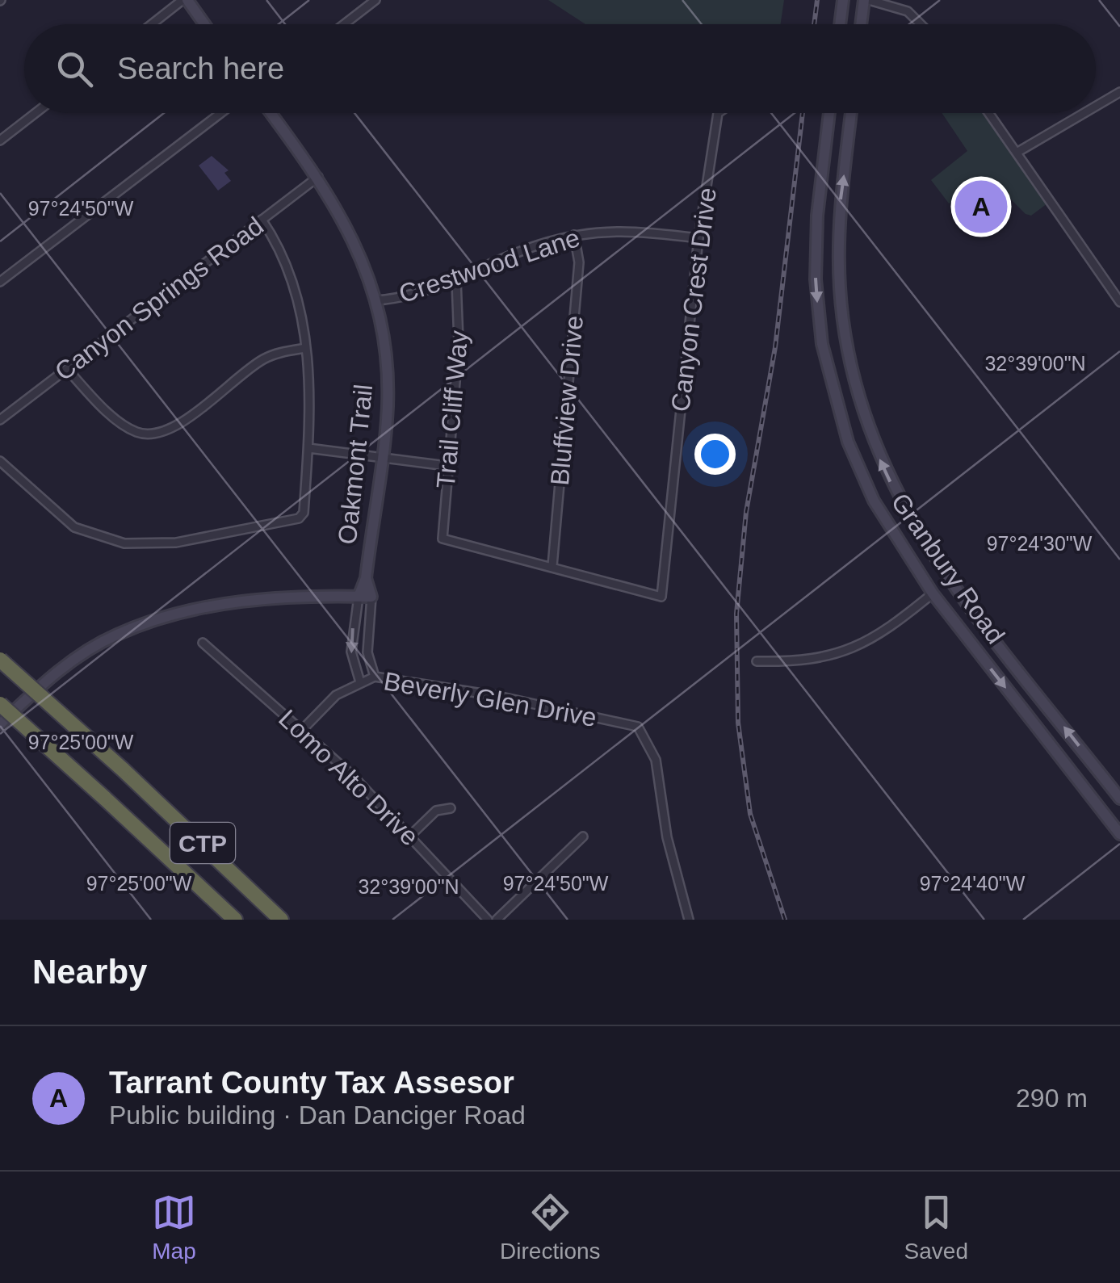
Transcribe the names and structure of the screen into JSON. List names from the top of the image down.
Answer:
{
  "streets": {
    "highway": ["CTP"],
    "main road": ["Oakmont Trail", "Granbury Road"],
    "street": [
      "Crestwood Lane",
      "Canyon Springs Road",
      "Canyon Crest Drive",
      "Bluffview Drive",
      "Trail Cliff Way",
      "Beverly Glen Drive",
      "Lomo Alto Drive"
    ]
  },
  "crossings": [
    ["Crestwood Lane", "Canyon Crest Drive"],
    ["Crestwood Lane", "Bluffview Drive"],
    ["Crestwood Lane", "Trail Cliff Way"],
    ["Crestwood Lane", "Oakmont Trail"],
    ["Canyon Springs Road", "Oakmont Trail"],
    ["Canyon Crest Drive", "Bluffview Drive"],
    ["Canyon Crest Drive", "Trail Cliff Way"],
    ["Bluffview Drive", "Trail Cliff Way"],
    ["Oakmont Trail", "Beverly Glen Drive"],
    ["Beverly Glen Drive", "Lomo Alto Drive"]
  ],
  "page": {
    "search": "Search here",
    "pins": "A",
    "heading": "Nearby",
    "list": [
      {
        "mark": "A",
        "name": "Tarrant County Tax Assesor",
        "note": "Public building · Dan Danciger Road",
        "value": "290 m"
      }
    ],
    "nav": ["Map", "Directions", "Saved"]
  },
  "coordinates": [
    "97°24'50\"W",
    "32°39'00\"N",
    "97°24'30\"W",
    "97°25'00\"W",
    "97°24'40\"W"
  ]
}
